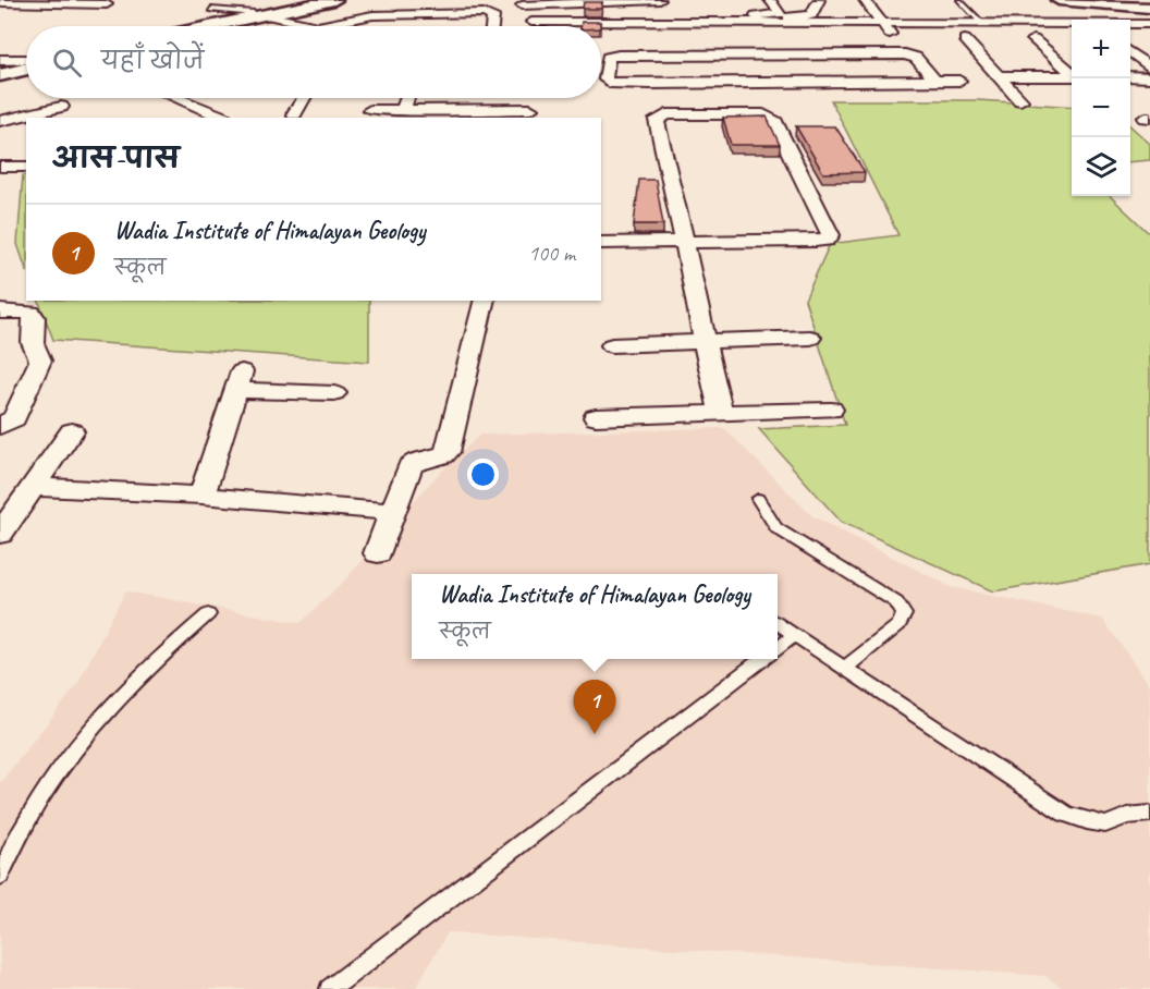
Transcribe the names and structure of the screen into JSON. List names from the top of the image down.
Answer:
{
  "page": {
    "map_buttons": ["+", "−"],
    "search": "यहाँ खोजें",
    "heading": "आस-पास",
    "list": [
      {
        "mark": "1",
        "name": "Wadia Institute of Himalayan Geology",
        "note": "स्कूल",
        "value": "100 m"
      }
    ],
    "popup": ["Wadia Institute of Himalayan Geology", "स्कूल"],
    "pins": "1"
  }
}
